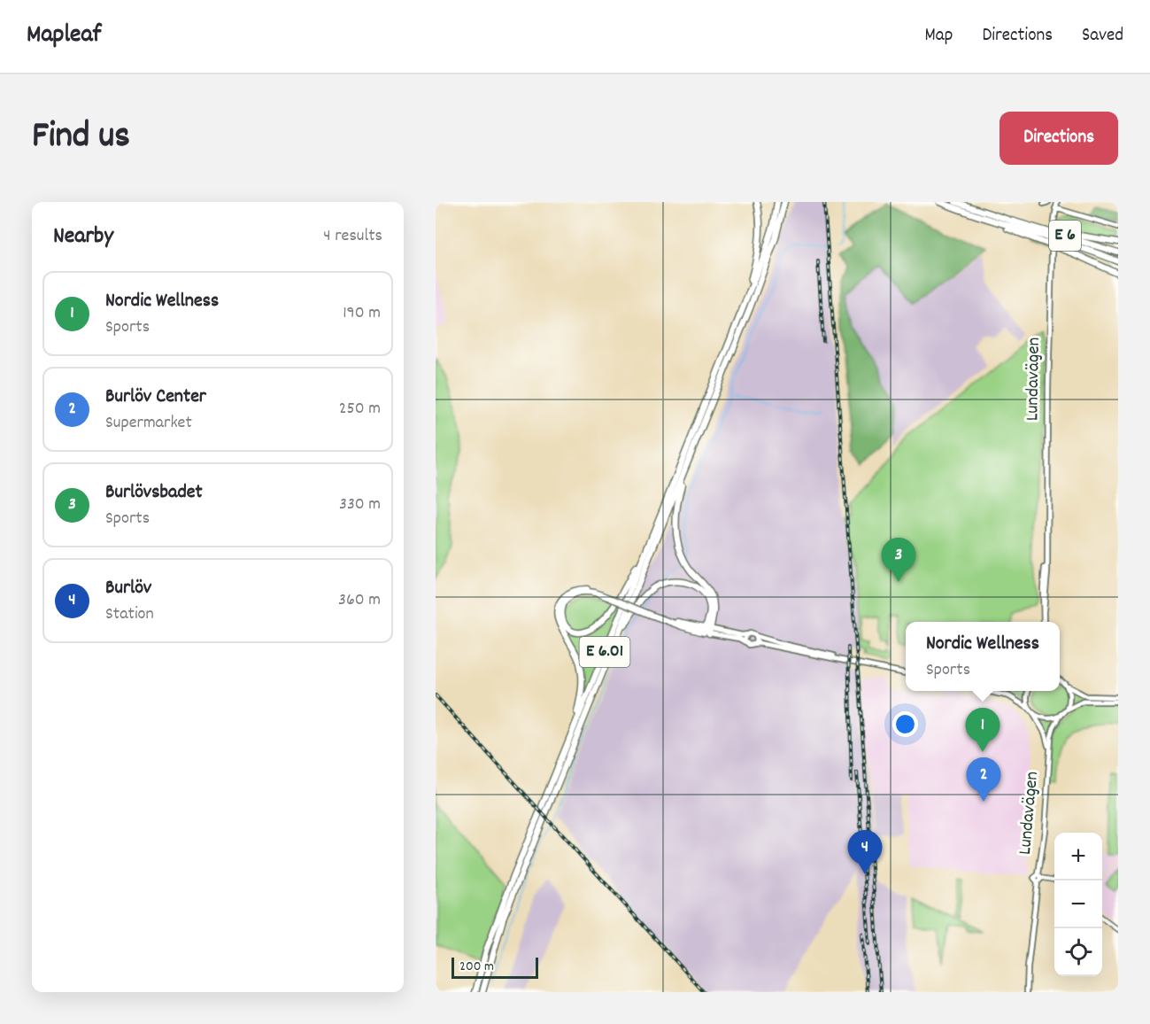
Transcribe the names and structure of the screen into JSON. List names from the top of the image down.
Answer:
{
  "streets": {
    "highway": ["E 6", "E 6.01"],
    "main road": ["Lundavägen"]
  },
  "scale_bar": "200 m",
  "page": {
    "header": "Mapleaf",
    "nav": ["Map", "Directions", "Saved"],
    "title": "Find us",
    "buttons": "Directions",
    "heading": ["Nearby", "4 results"],
    "list": [
      {
        "mark": "1",
        "name": "Nordic Wellness",
        "note": "Sports",
        "value": "190 m"
      },
      {
        "mark": "2",
        "name": "Burlöv Center",
        "note": "Supermarket",
        "value": "250 m"
      },
      {
        "mark": "3",
        "name": "Burlövsbadet",
        "note": "Sports",
        "value": "330 m"
      },
      {
        "mark": "4",
        "name": "Burlöv",
        "note": "Station",
        "value": "360 m"
      }
    ],
    "pins": [
      "3",
      "1",
      "2",
      "4"
    ],
    "popup": ["Nordic Wellness", "Sports"],
    "map_buttons": ["+", "−"],
    "scale": "200 m"
  }
}
